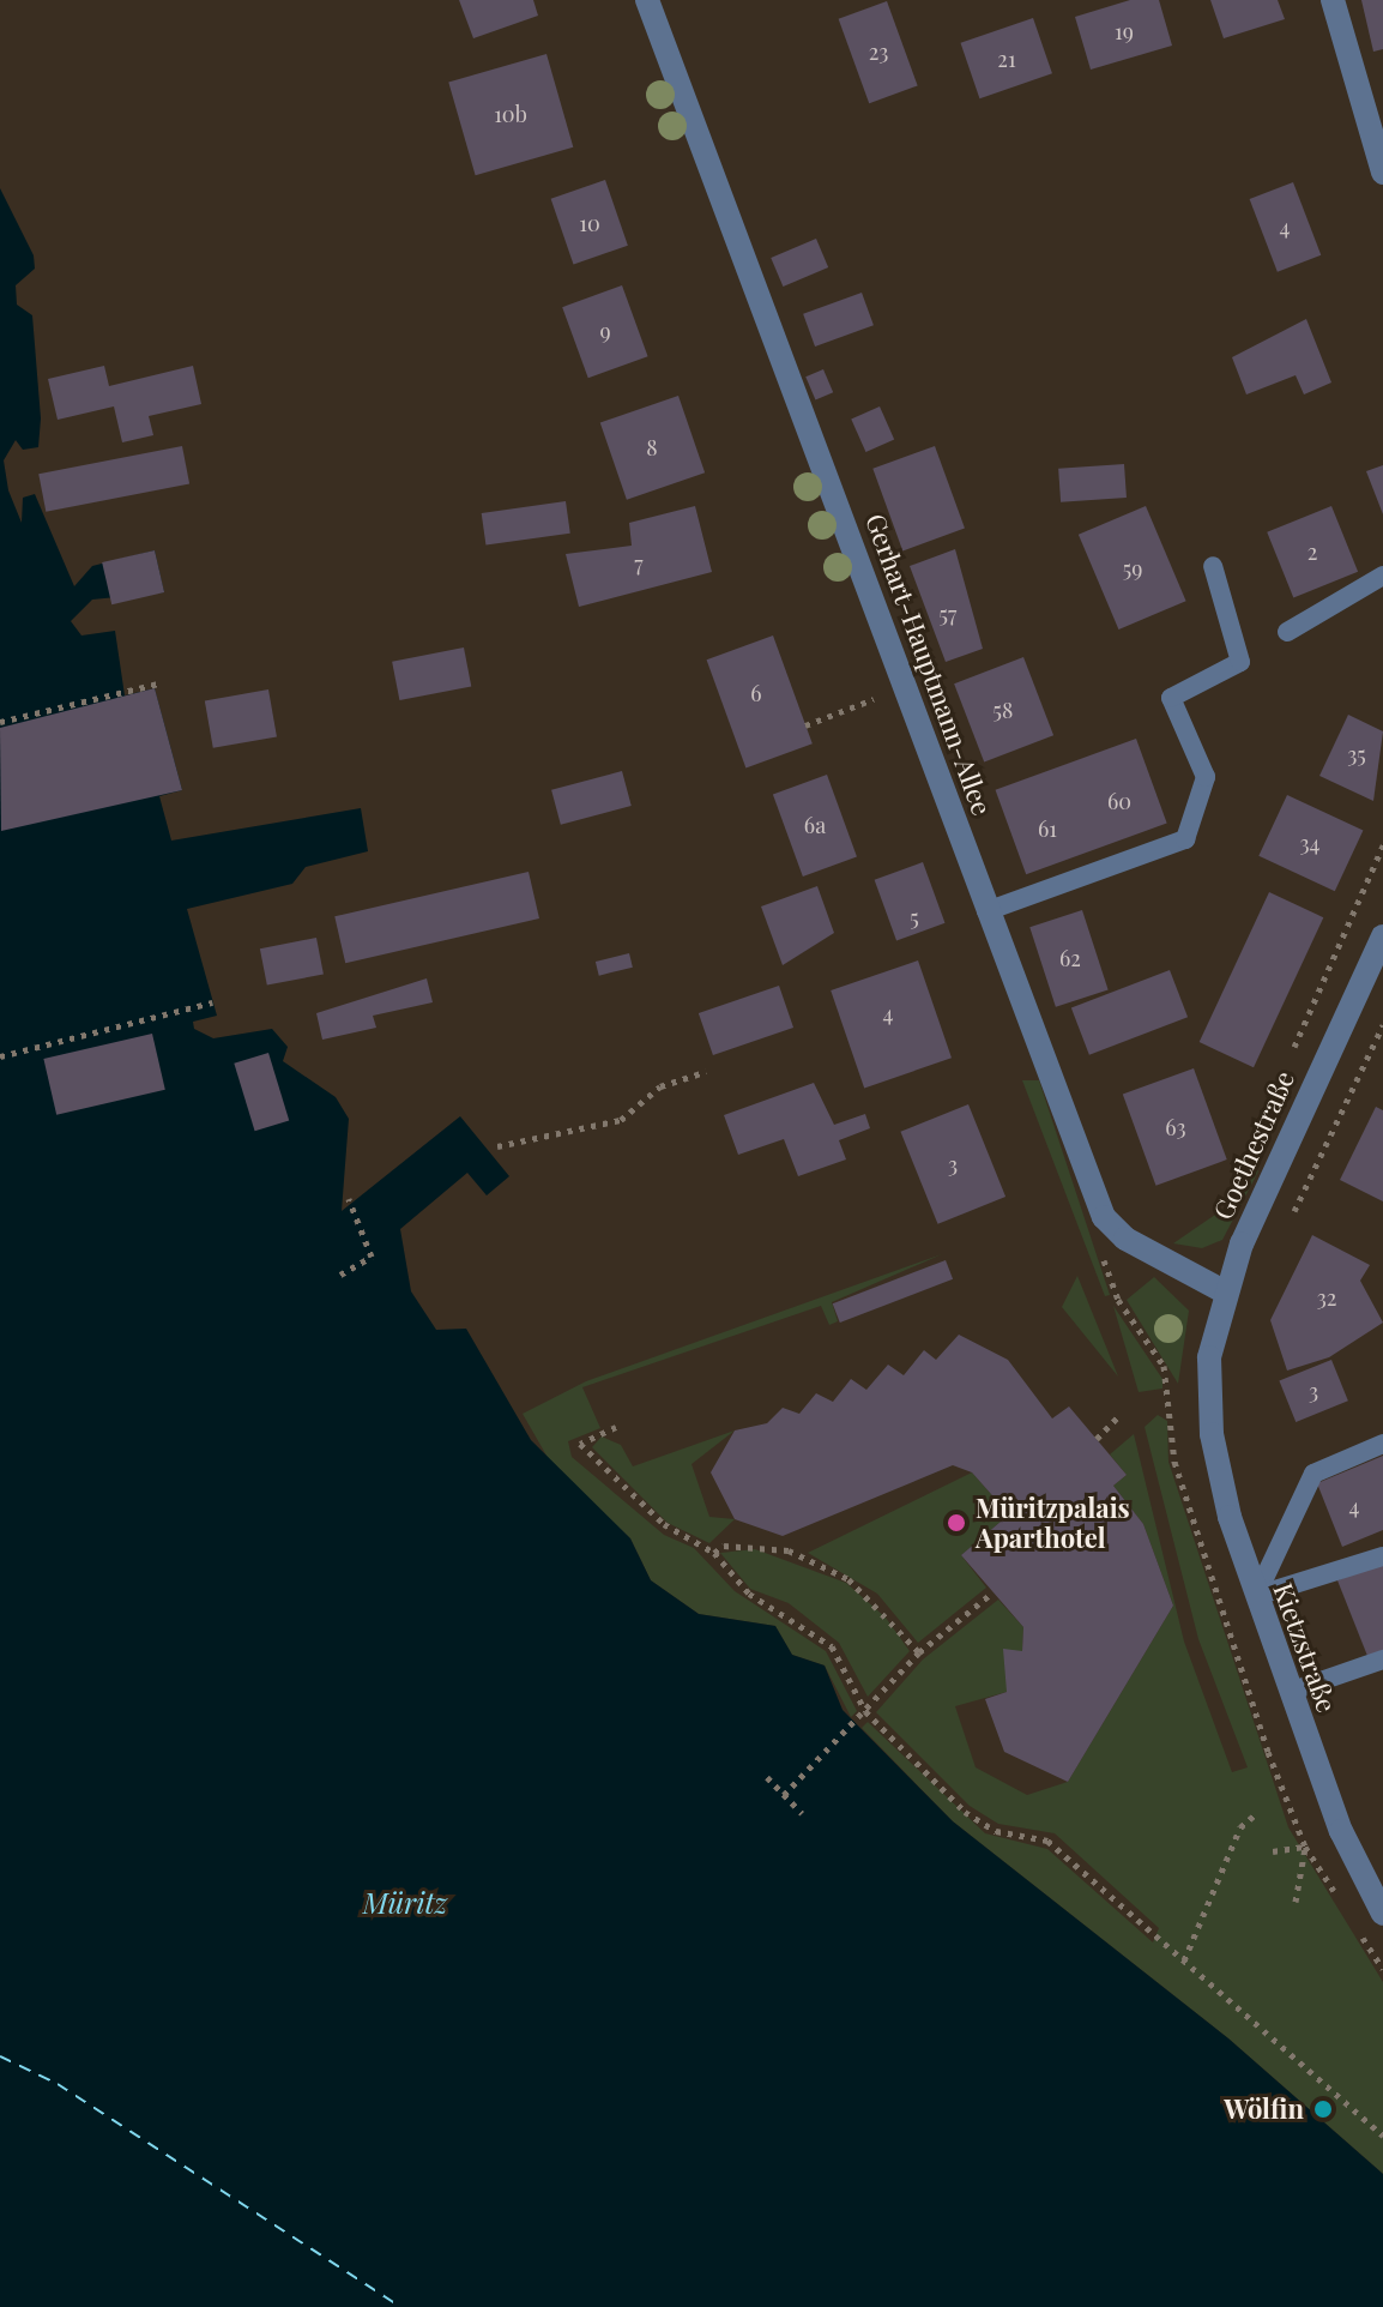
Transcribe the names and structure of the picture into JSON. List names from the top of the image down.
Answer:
{
  "streets": {
    "street": ["Gerhart-Hauptmann-Allee", "Goethestraße", "Kietzstraße"]
  },
  "crossings": [
    ["Gerhart-Hauptmann-Allee", "Goethestraße"],
    ["Goethestraße", "Kietzstraße"]
  ],
  "water": ["Müritz"],
  "places": ["Müritzpalais Aparthotel", "Wölfin"],
  "house_numbers": [
    "19",
    "23",
    "21",
    "10b",
    "10",
    "4",
    "9",
    "8",
    "2",
    "7",
    "59",
    "57",
    "6",
    "58",
    "35",
    "60",
    "6a",
    "61",
    "34",
    "5",
    "62",
    "4",
    "63",
    "3",
    "32",
    "3",
    "4"
  ]
}
